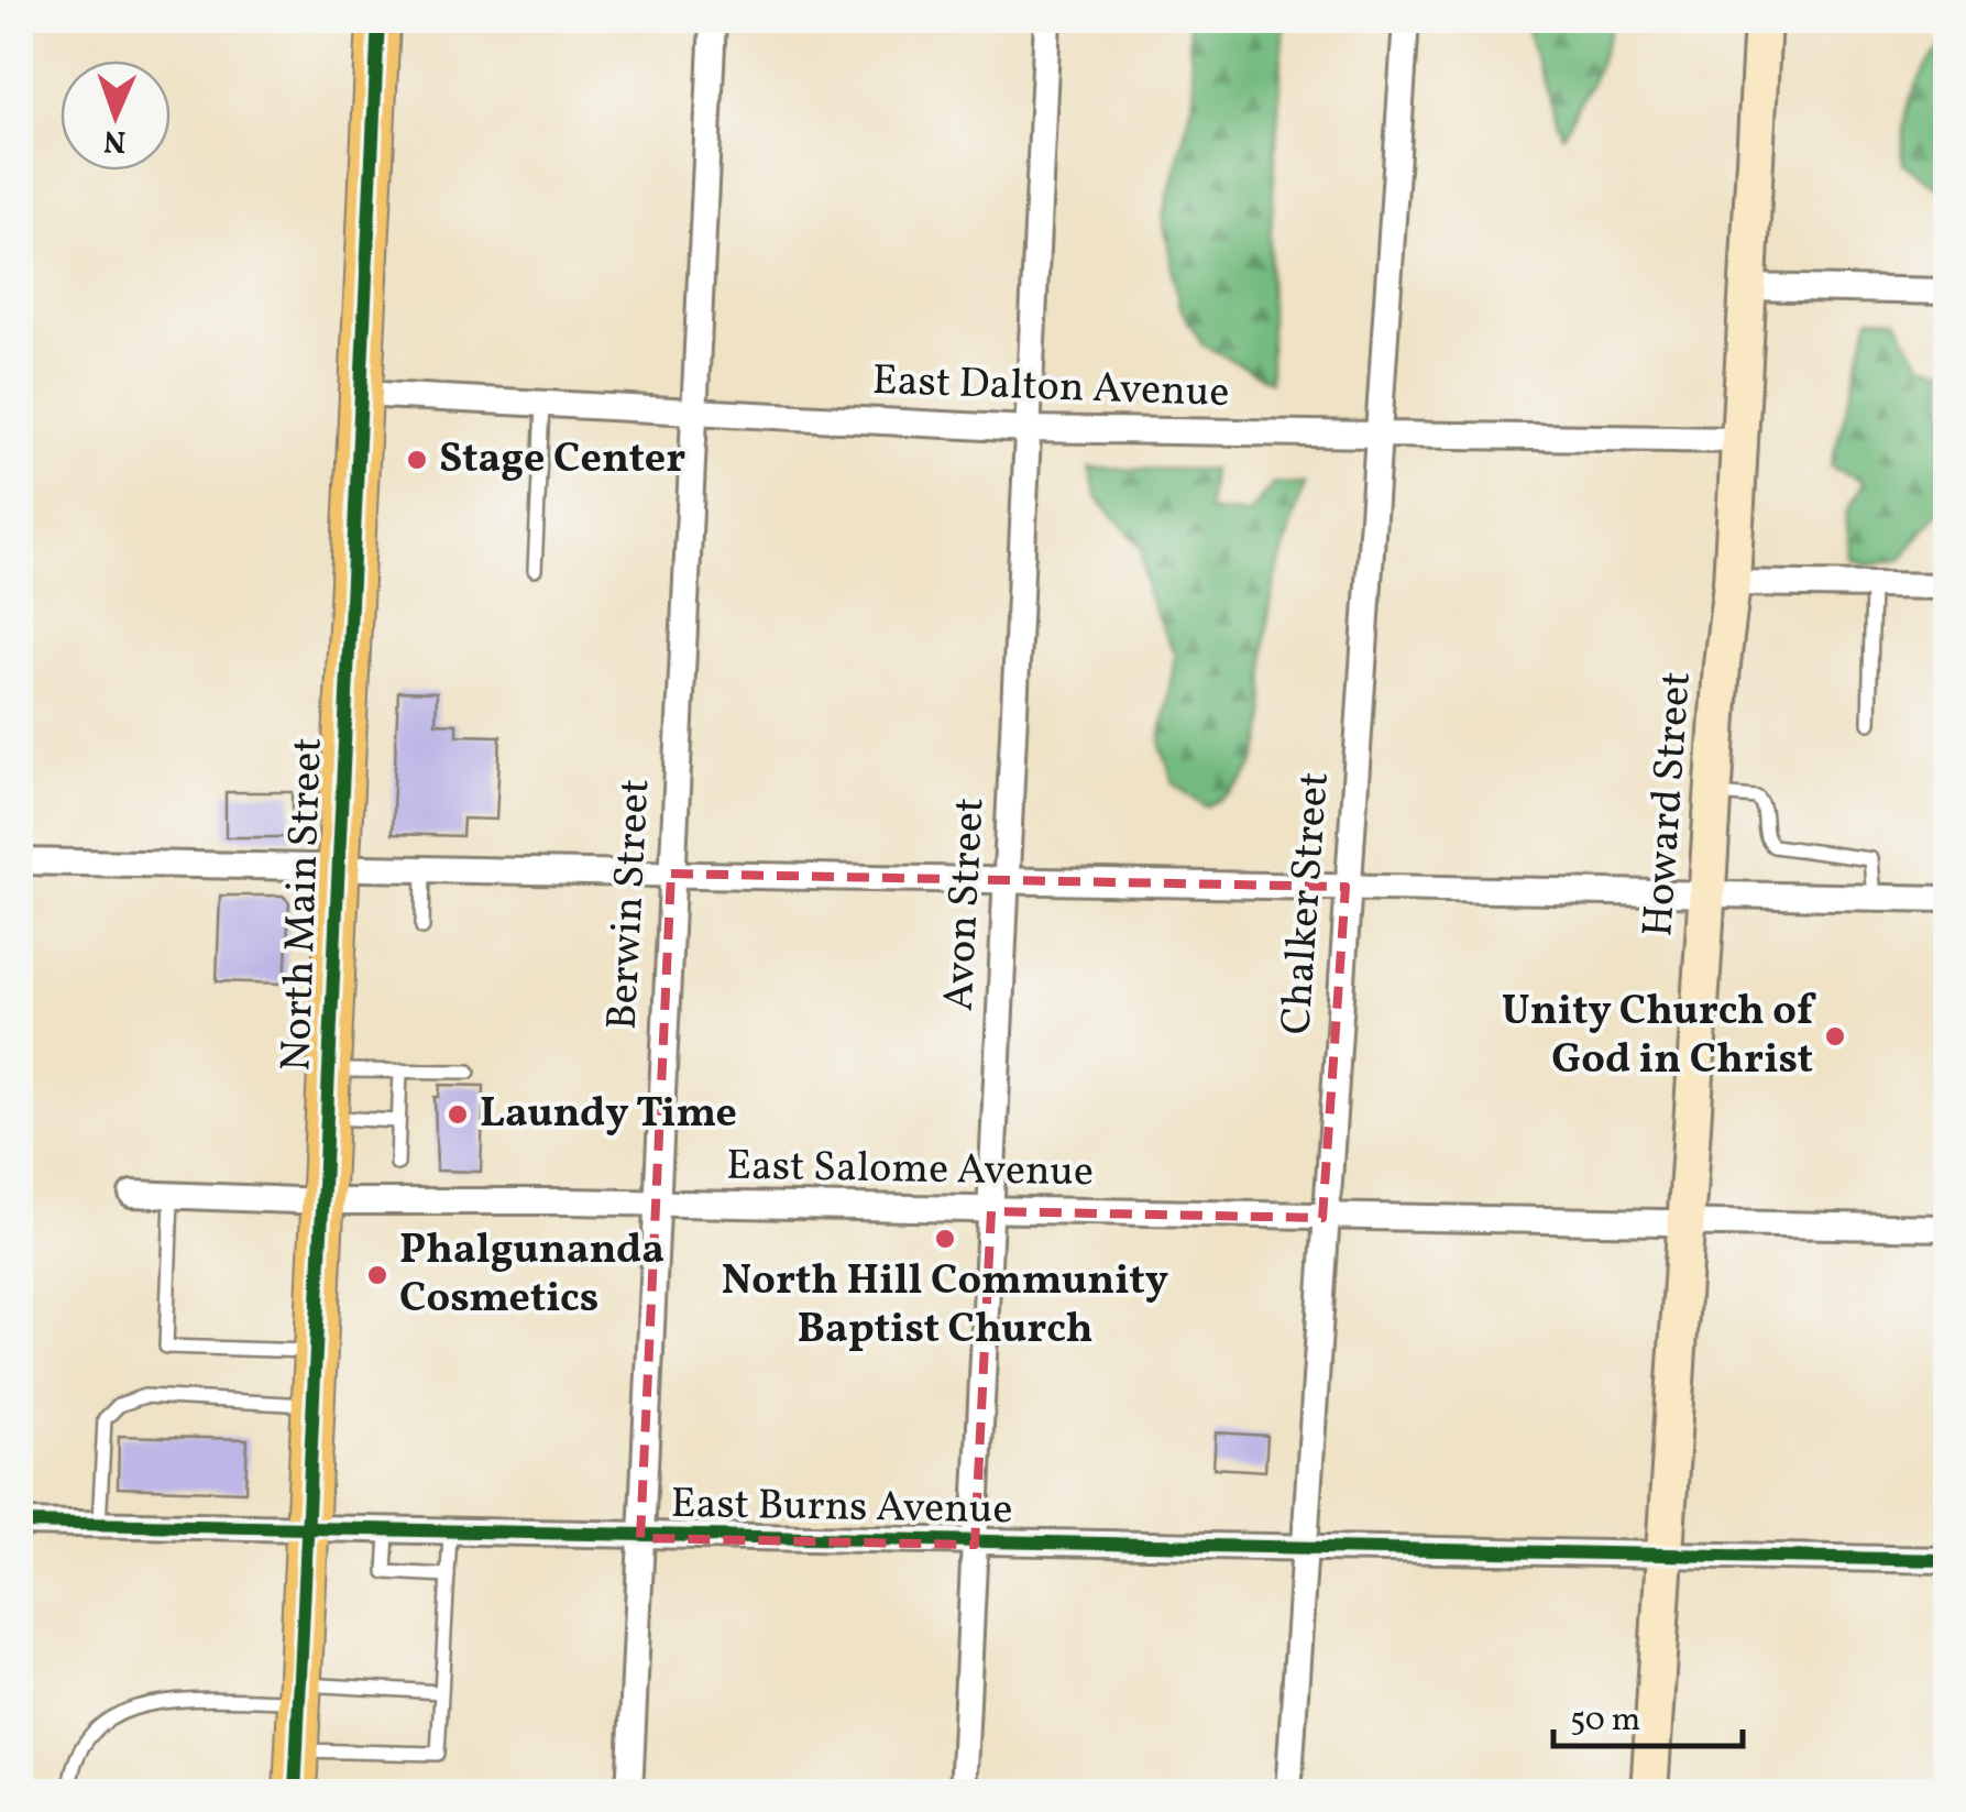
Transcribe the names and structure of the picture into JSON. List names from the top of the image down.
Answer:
{
  "streets": {
    "main road": ["Howard Street", "North Main Street"],
    "street": [
      "East Dalton Avenue",
      "Chalker Street",
      "Berwin Street",
      "Avon Street",
      "East Salome Avenue",
      "East Burns Avenue"
    ]
  },
  "crossings": [
    ["East Dalton Avenue", "Howard Street"],
    ["East Dalton Avenue", "Chalker Street"],
    ["East Dalton Avenue", "North Main Street"],
    ["East Dalton Avenue", "Berwin Street"],
    ["East Dalton Avenue", "Avon Street"],
    ["Howard Street", "East Salome Avenue"],
    ["Howard Street", "East Burns Avenue"],
    ["Chalker Street", "East Salome Avenue"],
    ["Chalker Street", "East Burns Avenue"],
    ["North Main Street", "East Salome Avenue"],
    ["North Main Street", "East Burns Avenue"],
    ["Berwin Street", "East Salome Avenue"],
    ["Berwin Street", "East Burns Avenue"],
    ["Avon Street", "East Salome Avenue"],
    ["Avon Street", "East Burns Avenue"]
  ],
  "places": [
    "Stage Center",
    "Unity Church of God in Christ",
    "Laundy Time",
    "North Hill Community Baptist Church",
    "Phalgunanda Cosmetics"
  ],
  "scale_bar": "50 m",
  "north": "bottom"
}
